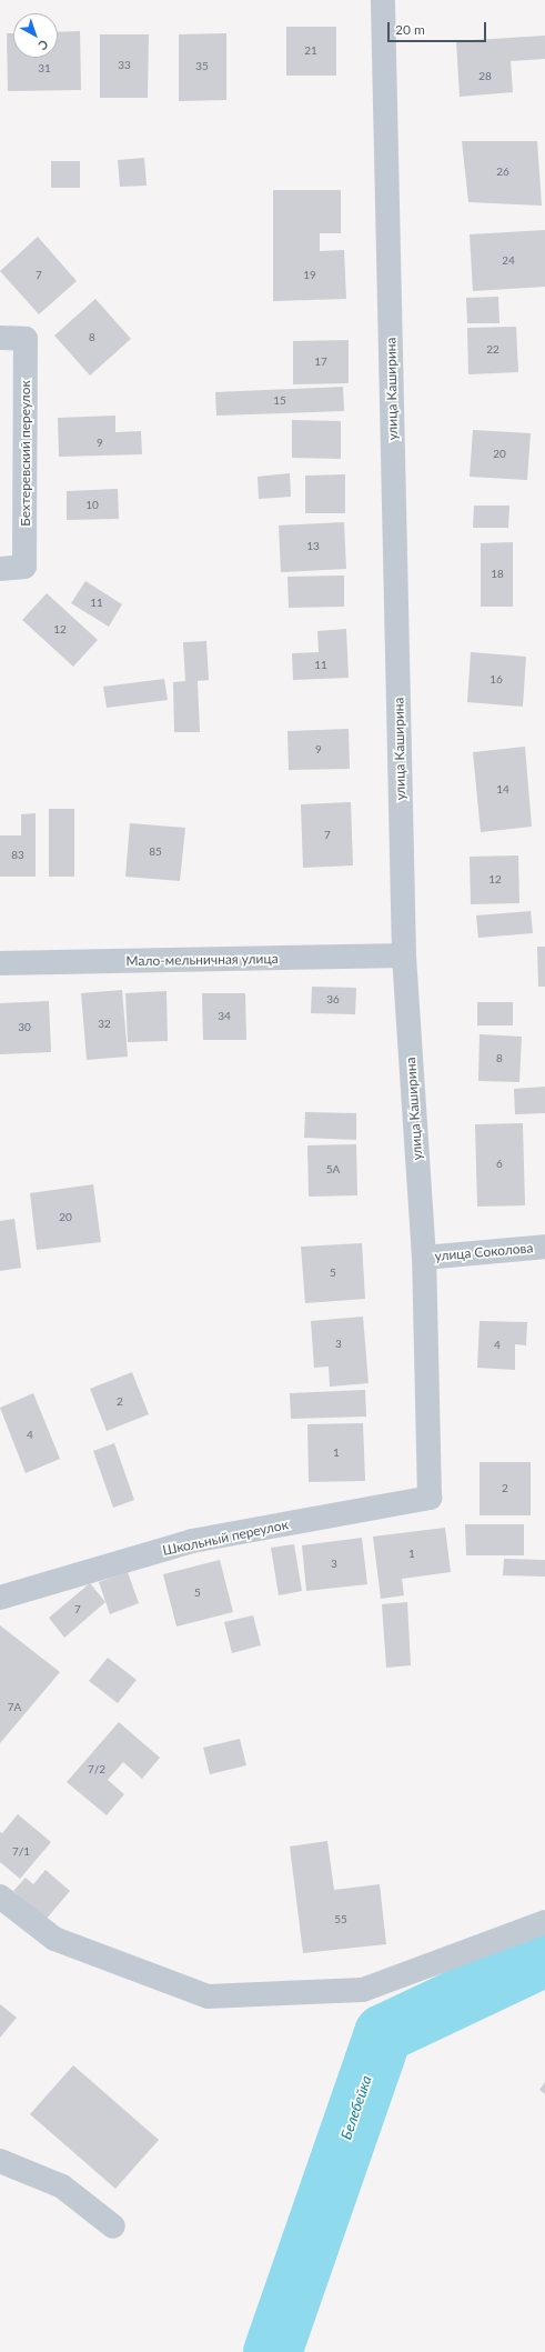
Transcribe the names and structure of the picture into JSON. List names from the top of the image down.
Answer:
{
  "streets": {
    "street": [
      "улица Каширина",
      "Бехтеревский переулок",
      "Мало-мельничная улица",
      "улица Соколова",
      "Школьный переулок"
    ]
  },
  "crossings": [
    ["улица Каширина", "Мало-мельничная улица"],
    ["улица Каширина", "улица Соколова"],
    ["улица Каширина", "Школьный переулок"]
  ],
  "water": ["Белебейка"],
  "house_numbers": [
    "21",
    "33",
    "35",
    "31",
    "28",
    "26",
    "24",
    "7",
    "19",
    "8",
    "22",
    "17",
    "15",
    "9",
    "20",
    "10",
    "13",
    "18",
    "11",
    "12",
    "11",
    "16",
    "9",
    "14",
    "7",
    "85",
    "83",
    "12",
    "36",
    "34",
    "32",
    "30",
    "8",
    "6",
    "5А",
    "20",
    "5",
    "3",
    "4",
    "2",
    "4",
    "1",
    "2",
    "1",
    "3",
    "5",
    "7",
    "7А",
    "7/2",
    "7/1",
    "55"
  ],
  "scale_bar": "20 m",
  "north": "bottom right"
}
